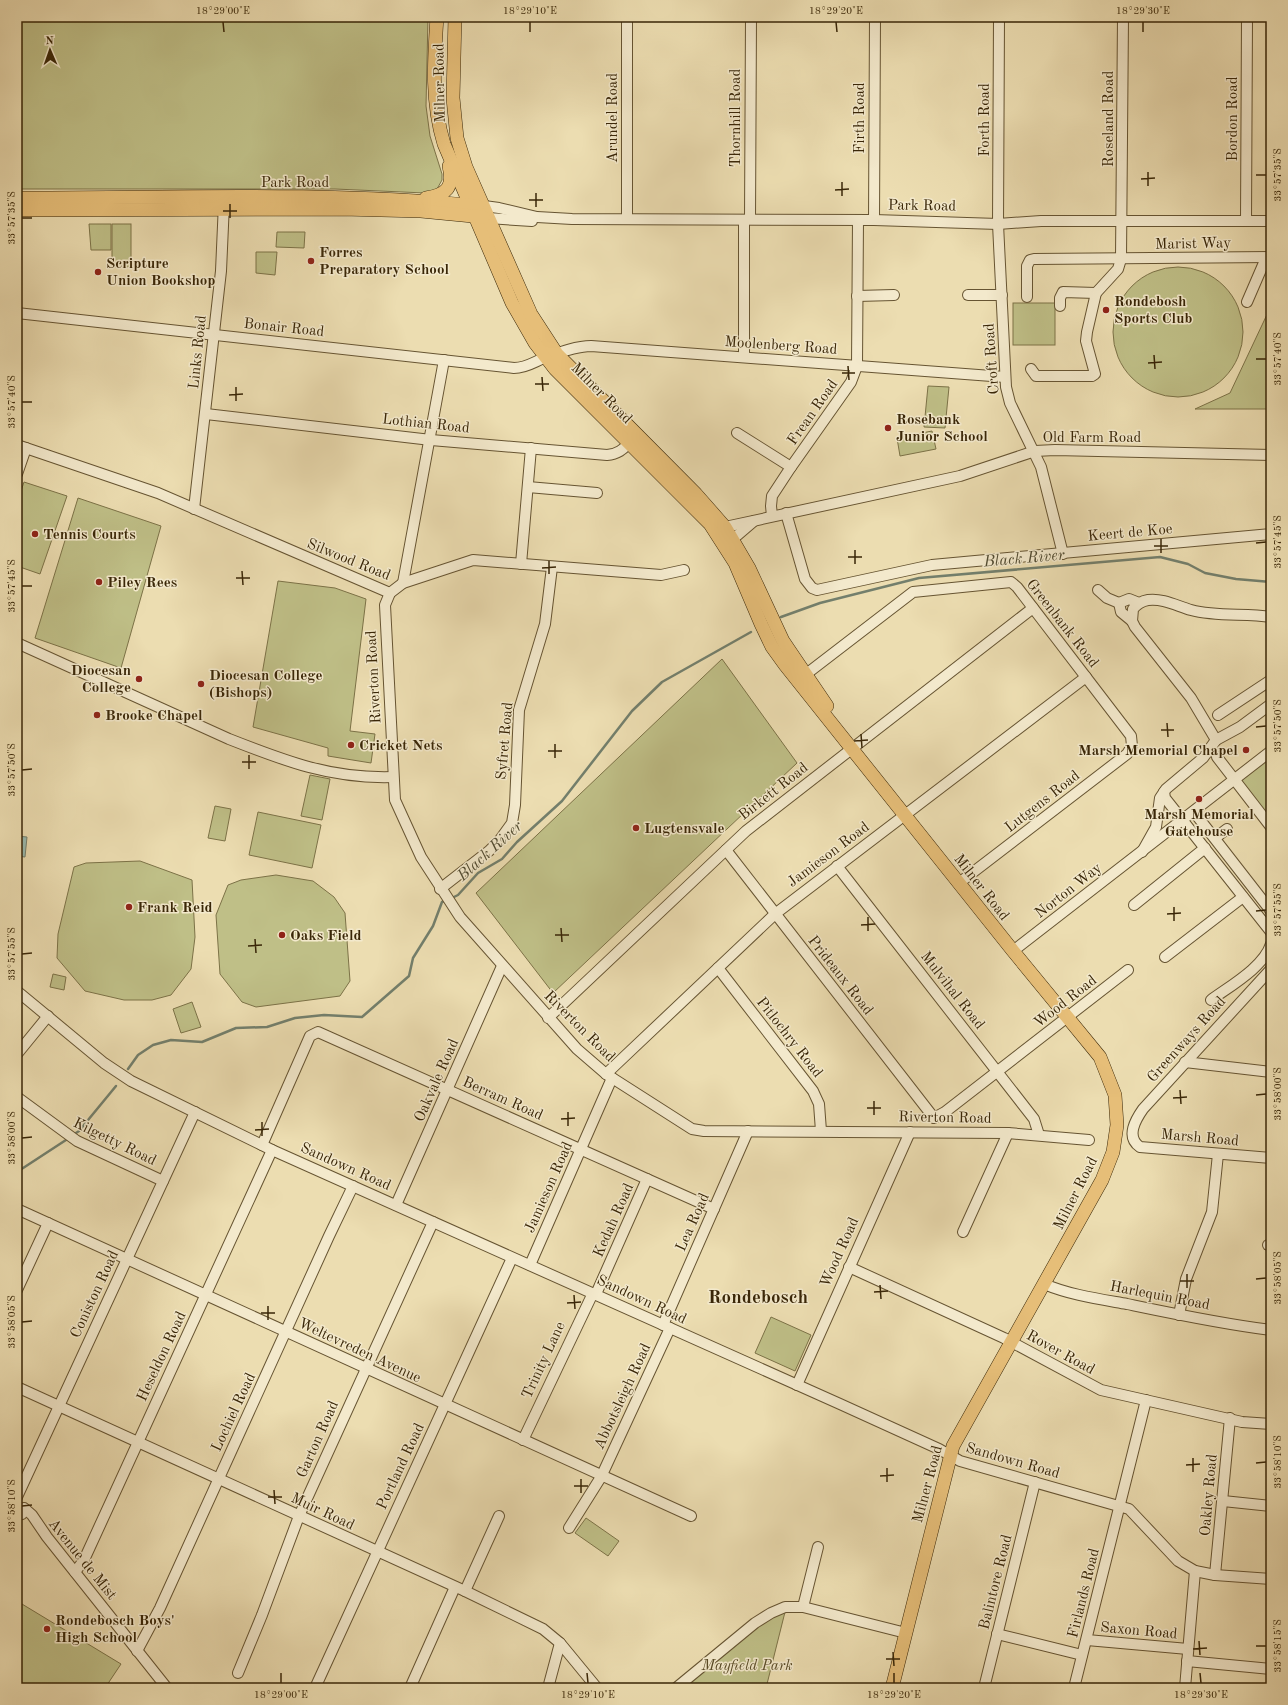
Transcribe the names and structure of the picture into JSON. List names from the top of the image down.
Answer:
{
  "streets": {
    "main road": ["Milner Road", "Park Road"],
    "street": [
      "Arundel Road",
      "Thornhill Road",
      "Firth Road",
      "Roseland Road",
      "Bordon Road",
      "Forth Road",
      "Marist Way",
      "Bonair Road",
      "Moolenberg Road",
      "Links Road",
      "Croft Road",
      "Frean Road",
      "Lothian Road",
      "Old Farm Road",
      "Keert de Koe",
      "Silwood Road",
      "Greenbank Road",
      "Riverton Road",
      "Syfret Road",
      "Birkett Road",
      "Lutgens Road",
      "Jamieson Road",
      "Norton Way",
      "Prideaux Road",
      "Mulvihal Road",
      "Wood Road",
      "Pitlochry Road",
      "Greenways Road",
      "Oakvale Road",
      "Berram Road",
      "Marsh Road",
      "Kilgetty Road",
      "Sandown Road",
      "Kedah Road",
      "Lea Road",
      "Coniston Road",
      "Harlequin Road",
      "Weltevreden Avenue",
      "Rover Road",
      "Heseldon Road",
      "Trinity Lane",
      "Abbotsleigh Road",
      "Lochiel Road",
      "Garton Road",
      "Portland Road",
      "Oakley Road",
      "Muir Road",
      "Avenue de Mist",
      "Balintore Road",
      "Firlands Road",
      "Saxon Road"
    ]
  },
  "crossings": [
    ["Milner Road", "Park Road"],
    ["Milner Road", "Bonair Road"],
    ["Milner Road", "Moolenberg Road"],
    ["Milner Road", "Lothian Road"],
    ["Milner Road", "Old Farm Road"],
    ["Milner Road", "Greenbank Road"],
    ["Milner Road", "Birkett Road"],
    ["Milner Road", "Lutgens Road"],
    ["Milner Road", "Jamieson Road"],
    ["Milner Road", "Norton Way"],
    ["Milner Road", "Wood Road"],
    ["Milner Road", "Sandown Road"],
    ["Milner Road", "Harlequin Road"],
    ["Milner Road", "Rover Road"],
    ["Arundel Road", "Park Road"],
    ["Thornhill Road", "Park Road"],
    ["Thornhill Road", "Moolenberg Road"],
    ["Firth Road", "Park Road"],
    ["Roseland Road", "Park Road"],
    ["Roseland Road", "Marist Way"],
    ["Bordon Road", "Park Road"],
    ["Forth Road", "Park Road"],
    ["Forth Road", "Croft Road"],
    ["Park Road", "Links Road"],
    ["Park Road", "Croft Road"],
    ["Park Road", "Frean Road"],
    ["Bonair Road", "Moolenberg Road"],
    ["Bonair Road", "Links Road"],
    ["Moolenberg Road", "Croft Road"],
    ["Moolenberg Road", "Frean Road"],
    ["Links Road", "Lothian Road"],
    ["Links Road", "Silwood Road"],
    ["Croft Road", "Old Farm Road"],
    ["Croft Road", "Keert de Koe"],
    ["Frean Road", "Old Farm Road"],
    ["Old Farm Road", "Keert de Koe"],
    ["Silwood Road", "Riverton Road"],
    ["Silwood Road", "Syfret Road"],
    ["Greenbank Road", "Birkett Road"],
    ["Greenbank Road", "Lutgens Road"],
    ["Greenbank Road", "Jamieson Road"],
    ["Riverton Road", "Syfret Road"],
    ["Riverton Road", "Birkett Road"],
    ["Riverton Road", "Jamieson Road"],
    ["Riverton Road", "Mulvihal Road"],
    ["Riverton Road", "Wood Road"],
    ["Riverton Road", "Pitlochry Road"],
    ["Riverton Road", "Oakvale Road"],
    ["Riverton Road", "Lea Road"],
    ["Birkett Road", "Prideaux Road"],
    ["Jamieson Road", "Prideaux Road"],
    ["Jamieson Road", "Mulvihal Road"],
    ["Jamieson Road", "Pitlochry Road"],
    ["Jamieson Road", "Berram Road"],
    ["Jamieson Road", "Sandown Road"],
    ["Prideaux Road", "Wood Road"],
    ["Mulvihal Road", "Wood Road"],
    ["Wood Road", "Sandown Road"],
    ["Wood Road", "Rover Road"],
    ["Greenways Road", "Marsh Road"],
    ["Oakvale Road", "Berram Road"],
    ["Oakvale Road", "Sandown Road"],
    ["Berram Road", "Sandown Road"],
    ["Berram Road", "Kedah Road"],
    ["Berram Road", "Lea Road"],
    ["Kilgetty Road", "Coniston Road"],
    ["Sandown Road", "Kedah Road"],
    ["Sandown Road", "Lea Road"],
    ["Sandown Road", "Coniston Road"],
    ["Sandown Road", "Heseldon Road"],
    ["Sandown Road", "Trinity Lane"],
    ["Sandown Road", "Abbotsleigh Road"],
    ["Sandown Road", "Lochiel Road"],
    ["Sandown Road", "Garton Road"],
    ["Sandown Road", "Portland Road"],
    ["Sandown Road", "Oakley Road"],
    ["Sandown Road", "Balintore Road"],
    ["Sandown Road", "Firlands Road"],
    ["Kedah Road", "Trinity Lane"],
    ["Lea Road", "Abbotsleigh Road"],
    ["Coniston Road", "Weltevreden Avenue"],
    ["Coniston Road", "Muir Road"],
    ["Coniston Road", "Avenue de Mist"],
    ["Weltevreden Avenue", "Heseldon Road"],
    ["Weltevreden Avenue", "Trinity Lane"],
    ["Weltevreden Avenue", "Abbotsleigh Road"],
    ["Weltevreden Avenue", "Lochiel Road"],
    ["Weltevreden Avenue", "Garton Road"],
    ["Weltevreden Avenue", "Portland Road"],
    ["Rover Road", "Oakley Road"],
    ["Rover Road", "Firlands Road"],
    ["Heseldon Road", "Muir Road"],
    ["Heseldon Road", "Avenue de Mist"],
    ["Lochiel Road", "Muir Road"],
    ["Lochiel Road", "Avenue de Mist"],
    ["Garton Road", "Muir Road"],
    ["Portland Road", "Muir Road"],
    ["Firlands Road", "Saxon Road"]
  ],
  "districts": ["Rondebosch"],
  "water": ["Black River"],
  "parks": ["Mayfield Park"],
  "places": [
    "Forres Preparatory School",
    "Scripture Union Bookshop",
    "Rondebosh Sports Club",
    "Rosebank Junior School",
    "Tennis Courts",
    "Piley Rees",
    "Diocesan College",
    "Diocesan College (Bishops)",
    "Brooke Chapel",
    "Cricket Nets",
    "Marsh Memorial Chapel",
    "Marsh Memorial Gatehouse",
    "Lugtensvale",
    "Frank Reid",
    "Oaks Field",
    "Rondebosch Boys' High School"
  ],
  "north": "top",
  "coordinates": [
    "18°29'00\"E",
    "18°29'10\"E",
    "18°29'20\"E",
    "18°29'30\"E",
    "33°57'35\"S",
    "33°57'40\"S",
    "33°57'45\"S",
    "33°57'50\"S",
    "33°57'55\"S",
    "33°58'00\"S",
    "33°58'05\"S",
    "33°58'10\"S",
    "33°58'15\"S"
  ]
}
